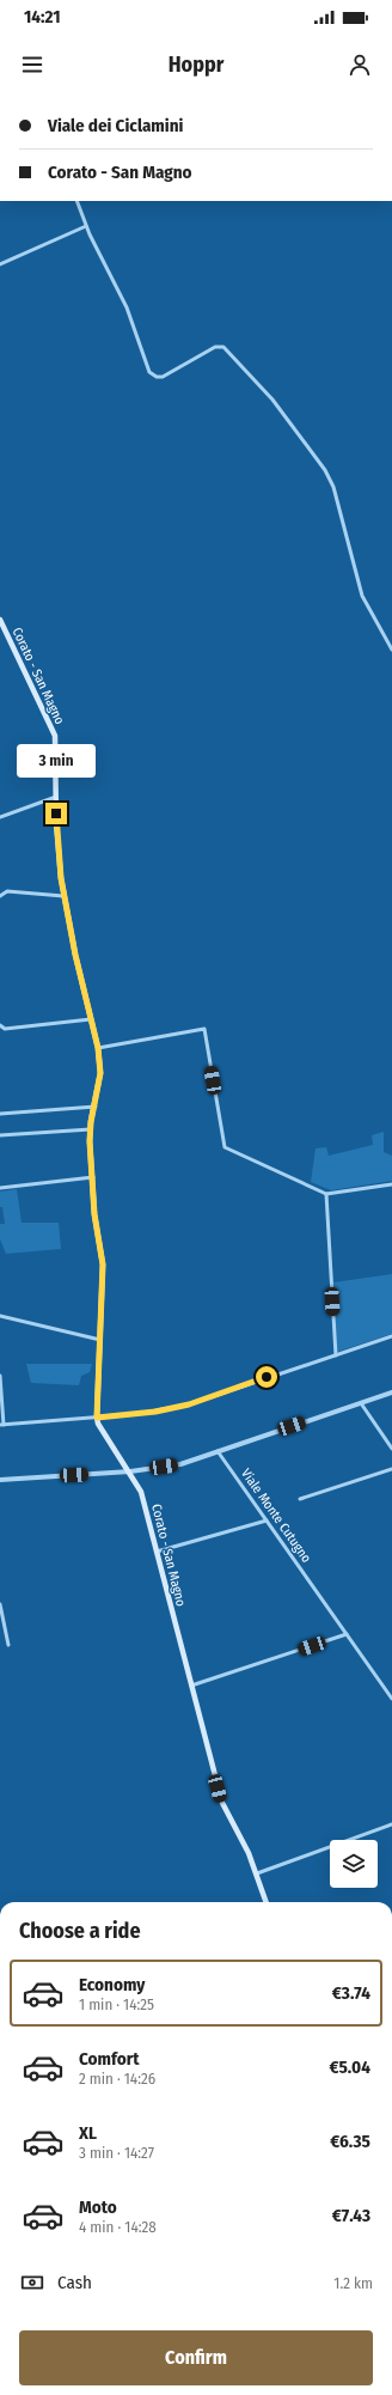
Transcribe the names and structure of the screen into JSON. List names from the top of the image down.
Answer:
{
  "streets": {
    "main road": ["Corato - San Magno"],
    "street": ["Viale Monte Cutugno"]
  },
  "page": {
    "status": "14:21",
    "header": "Hoppr",
    "banner": ["Viale dei Ciclamini", "Corato - San Magno"],
    "bubble": "3 min",
    "heading": "Choose a ride",
    "list": [
      {
        "name": "Economy",
        "note": "1 min · 14:25",
        "value": "€3.74"
      },
      {
        "name": "Comfort",
        "note": "2 min · 14:26",
        "value": "€5.04"
      },
      {
        "name": "XL",
        "note": "3 min · 14:27",
        "value": "€6.35"
      },
      {
        "name": "Moto",
        "note": "4 min · 14:28",
        "value": "€7.43"
      }
    ],
    "pay": ["Cash", "1.2 km"],
    "buttons": "Confirm"
  }
}
